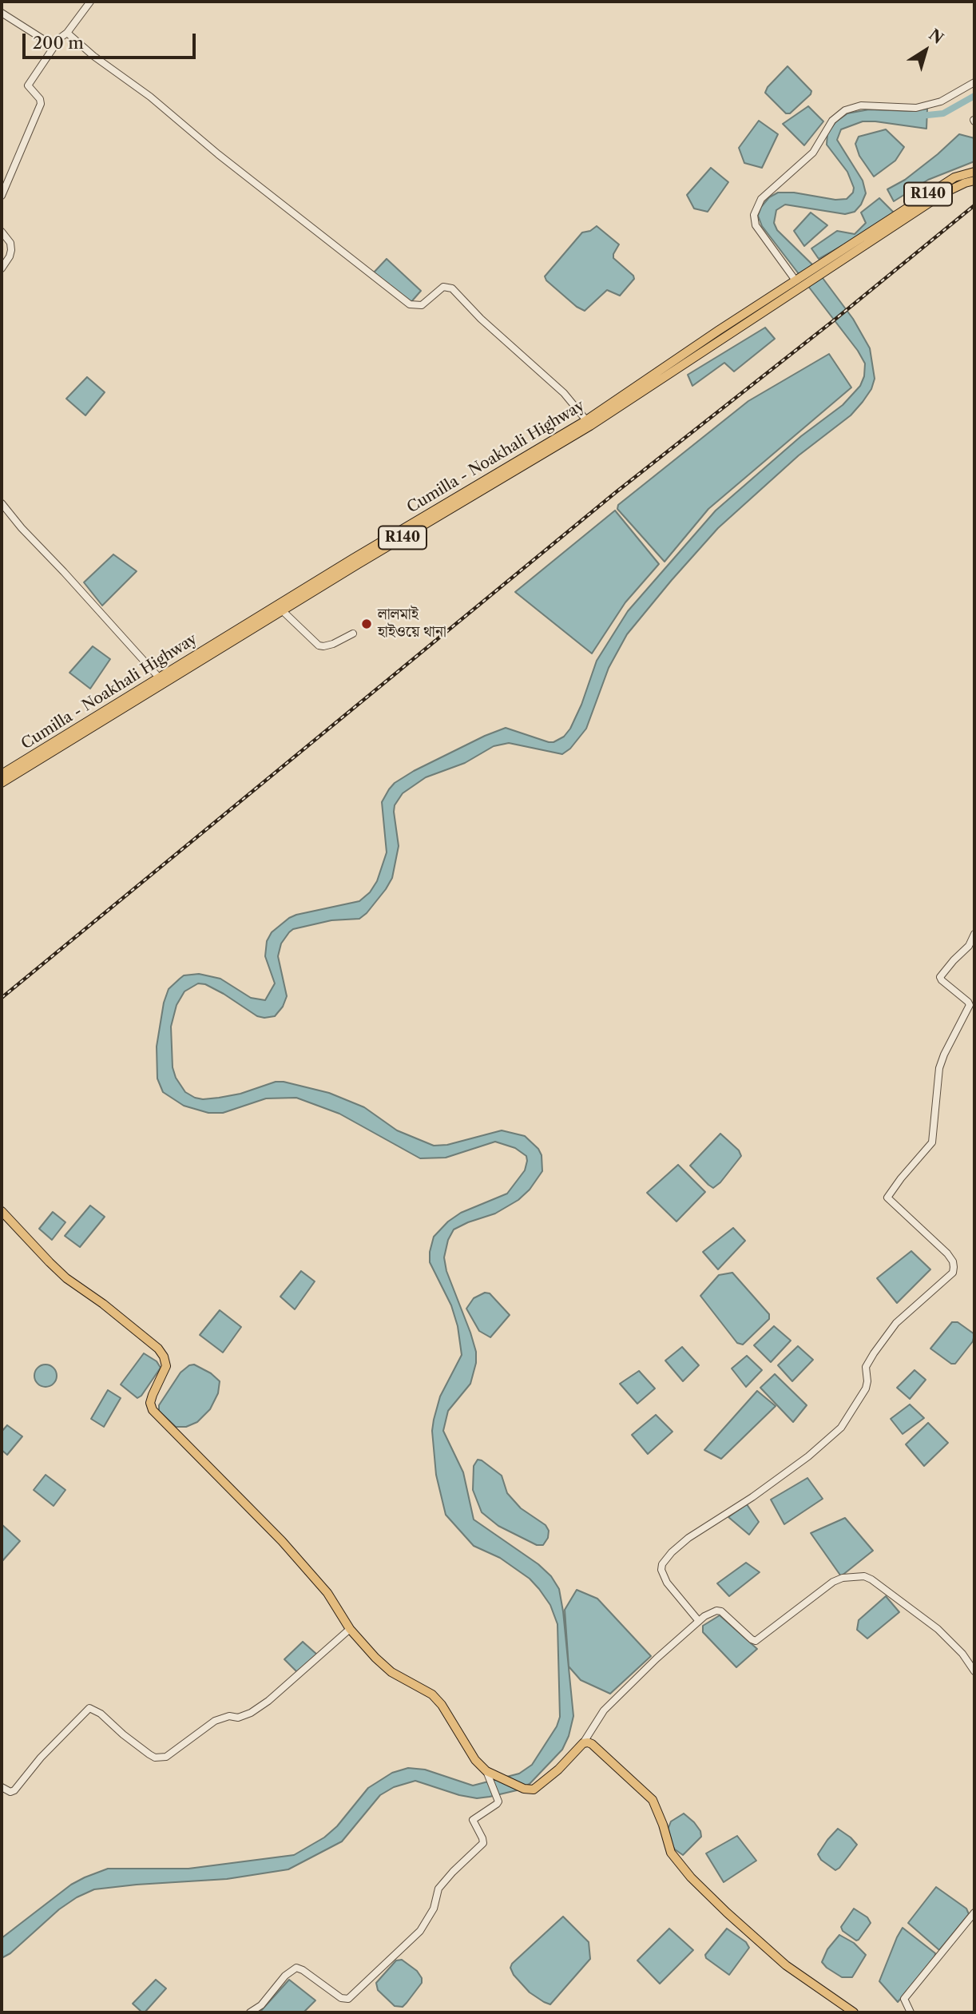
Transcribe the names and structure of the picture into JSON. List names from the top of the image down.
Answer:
{
  "streets": {
    "main road": ["R140", "Cumilla - Noakhali Highway"]
  },
  "crossings": [
    ["R140", "Cumilla - Noakhali Highway"]
  ],
  "places": ["লালমাই হাইওয়ে থানা"],
  "scale_bar": "200 m",
  "north": "top right"
}
